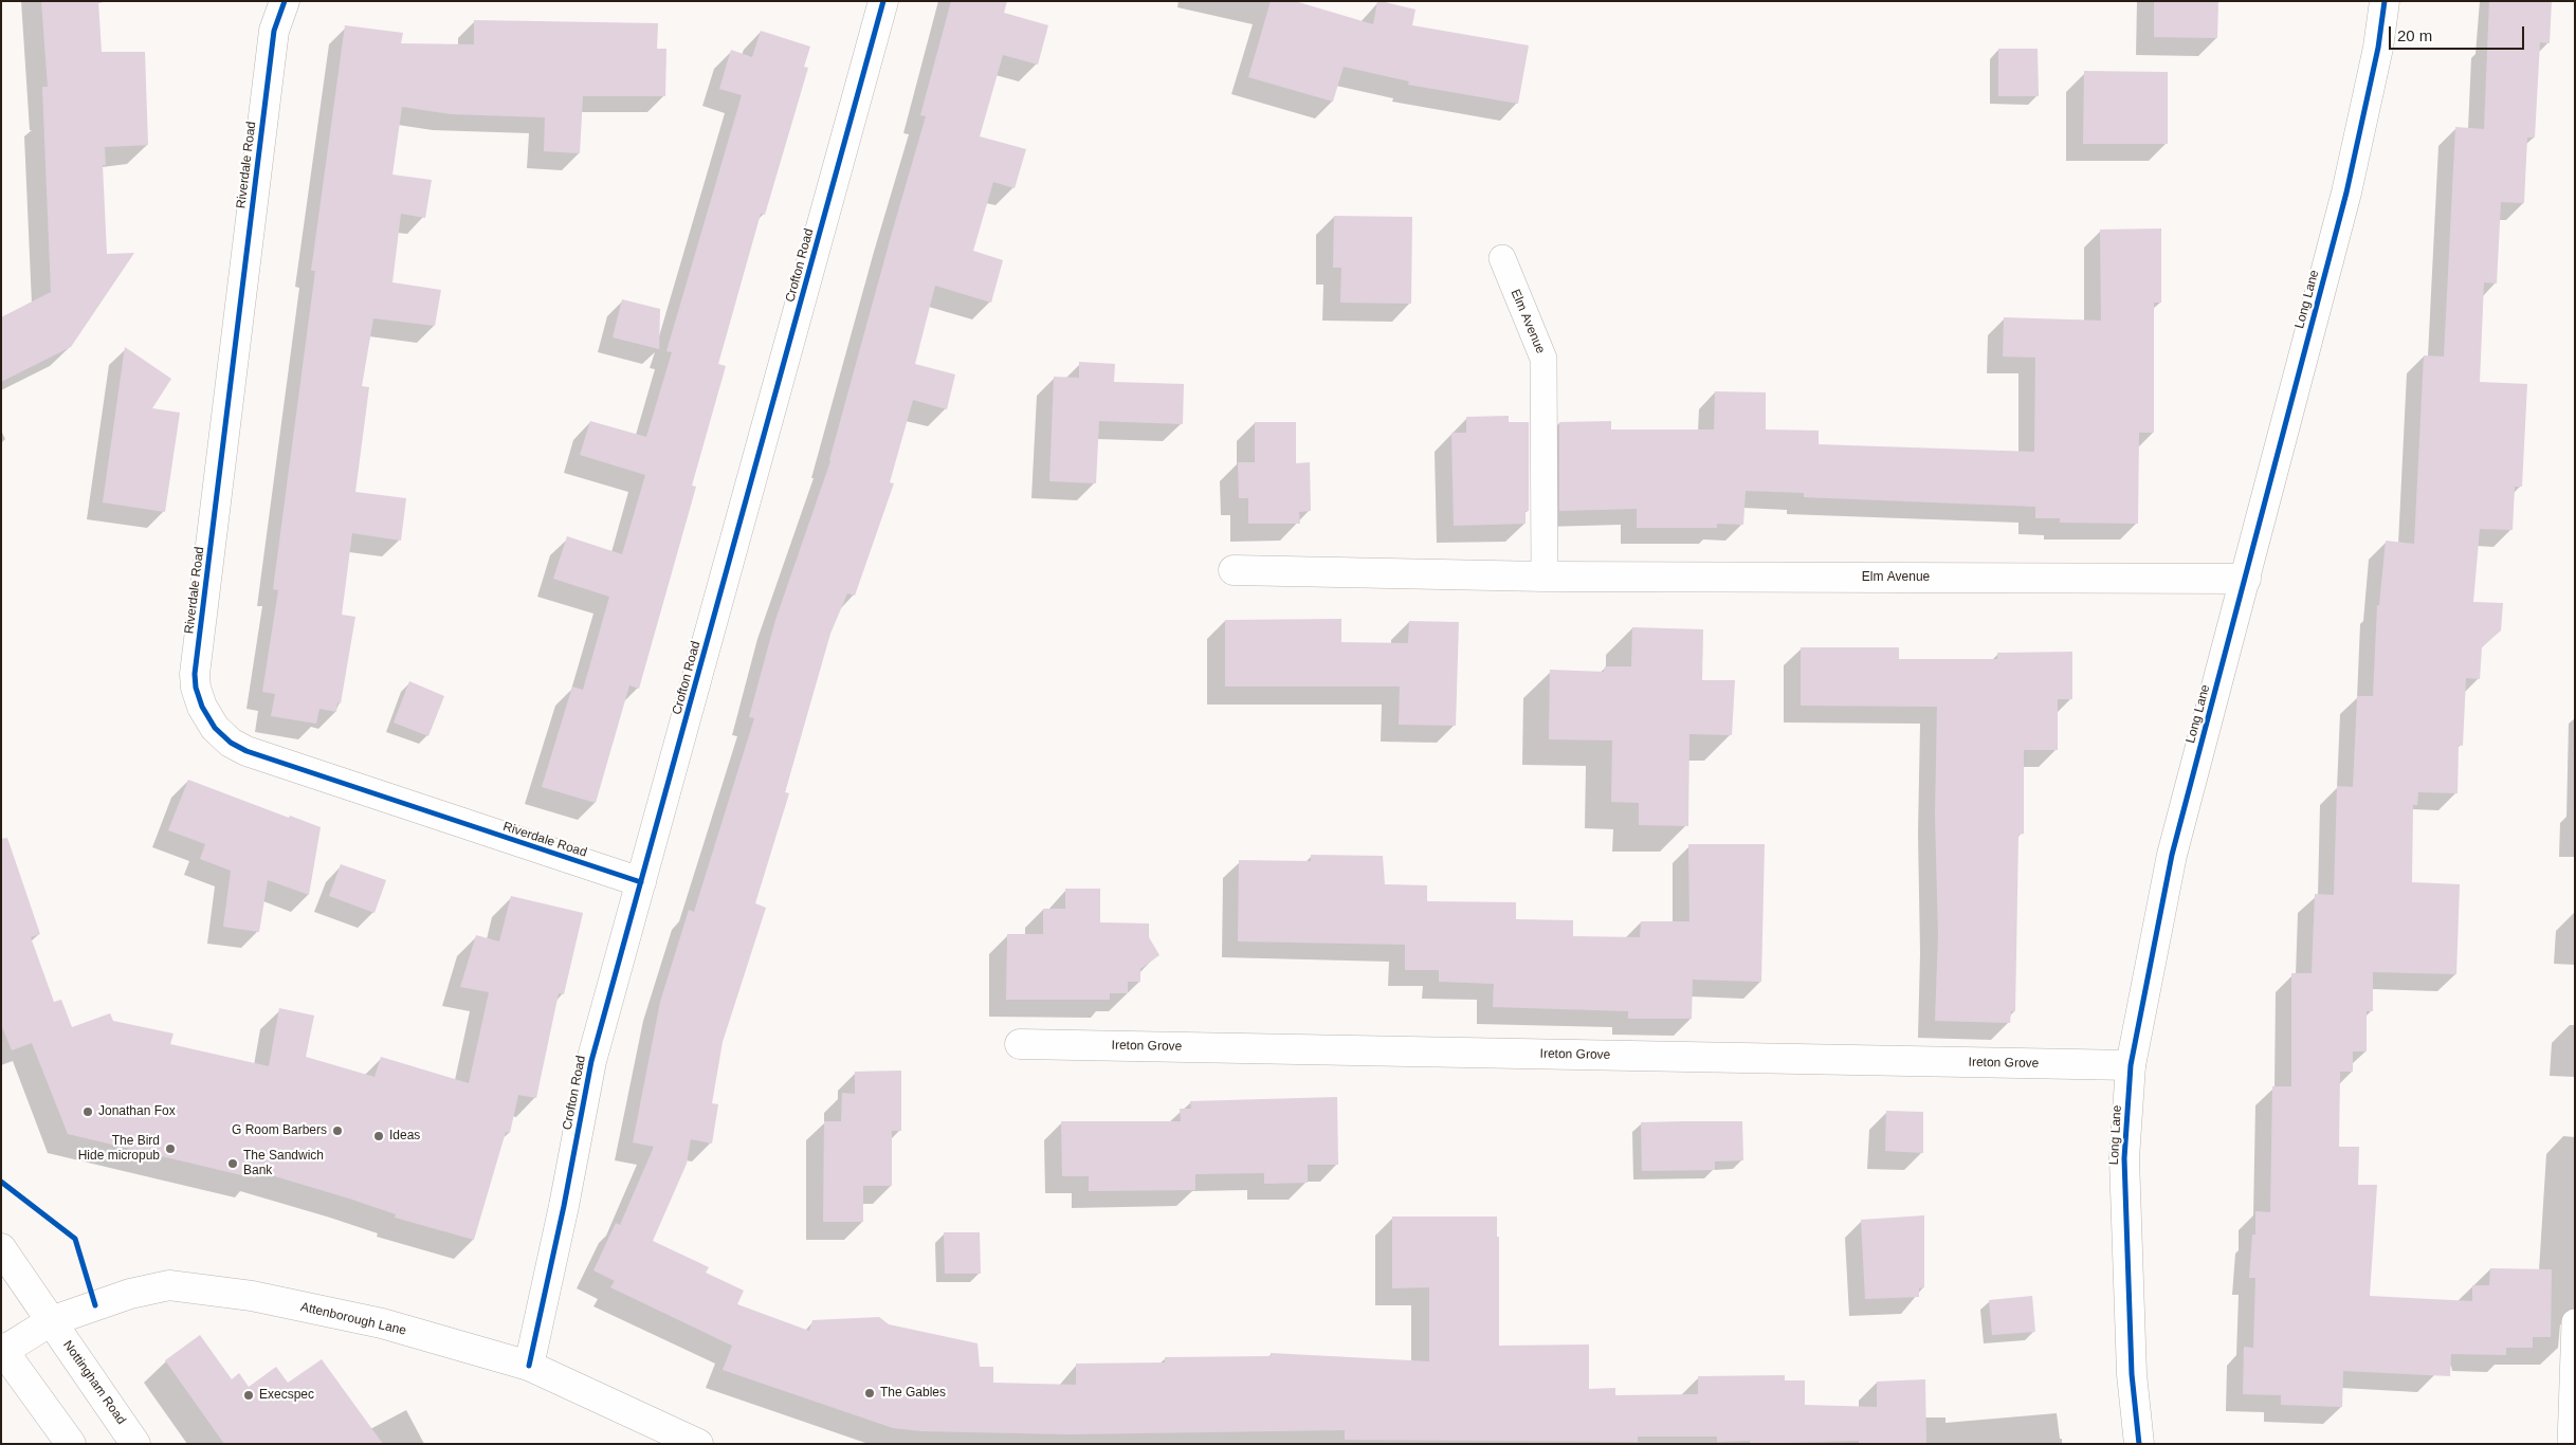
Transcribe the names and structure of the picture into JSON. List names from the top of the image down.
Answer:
{
  "streets": {
    "street": [
      "Riverdale Road",
      "Crofton Road",
      "Long Lane",
      "Elm Avenue",
      "Ireton Grove",
      "Attenborough Lane",
      "Nottingham Road"
    ]
  },
  "crossings": [
    ["Riverdale Road", "Crofton Road"],
    ["Crofton Road", "Attenborough Lane"],
    ["Long Lane", "Elm Avenue"],
    ["Long Lane", "Ireton Grove"],
    ["Attenborough Lane", "Nottingham Road"]
  ],
  "places": [
    "Jonathan Fox",
    "G Room Barbers",
    "Ideas",
    "The Bird Hide micropub",
    "The Sandwich Bank",
    "The Gables",
    "Execspec"
  ],
  "scale_bar": "20 m"
}
